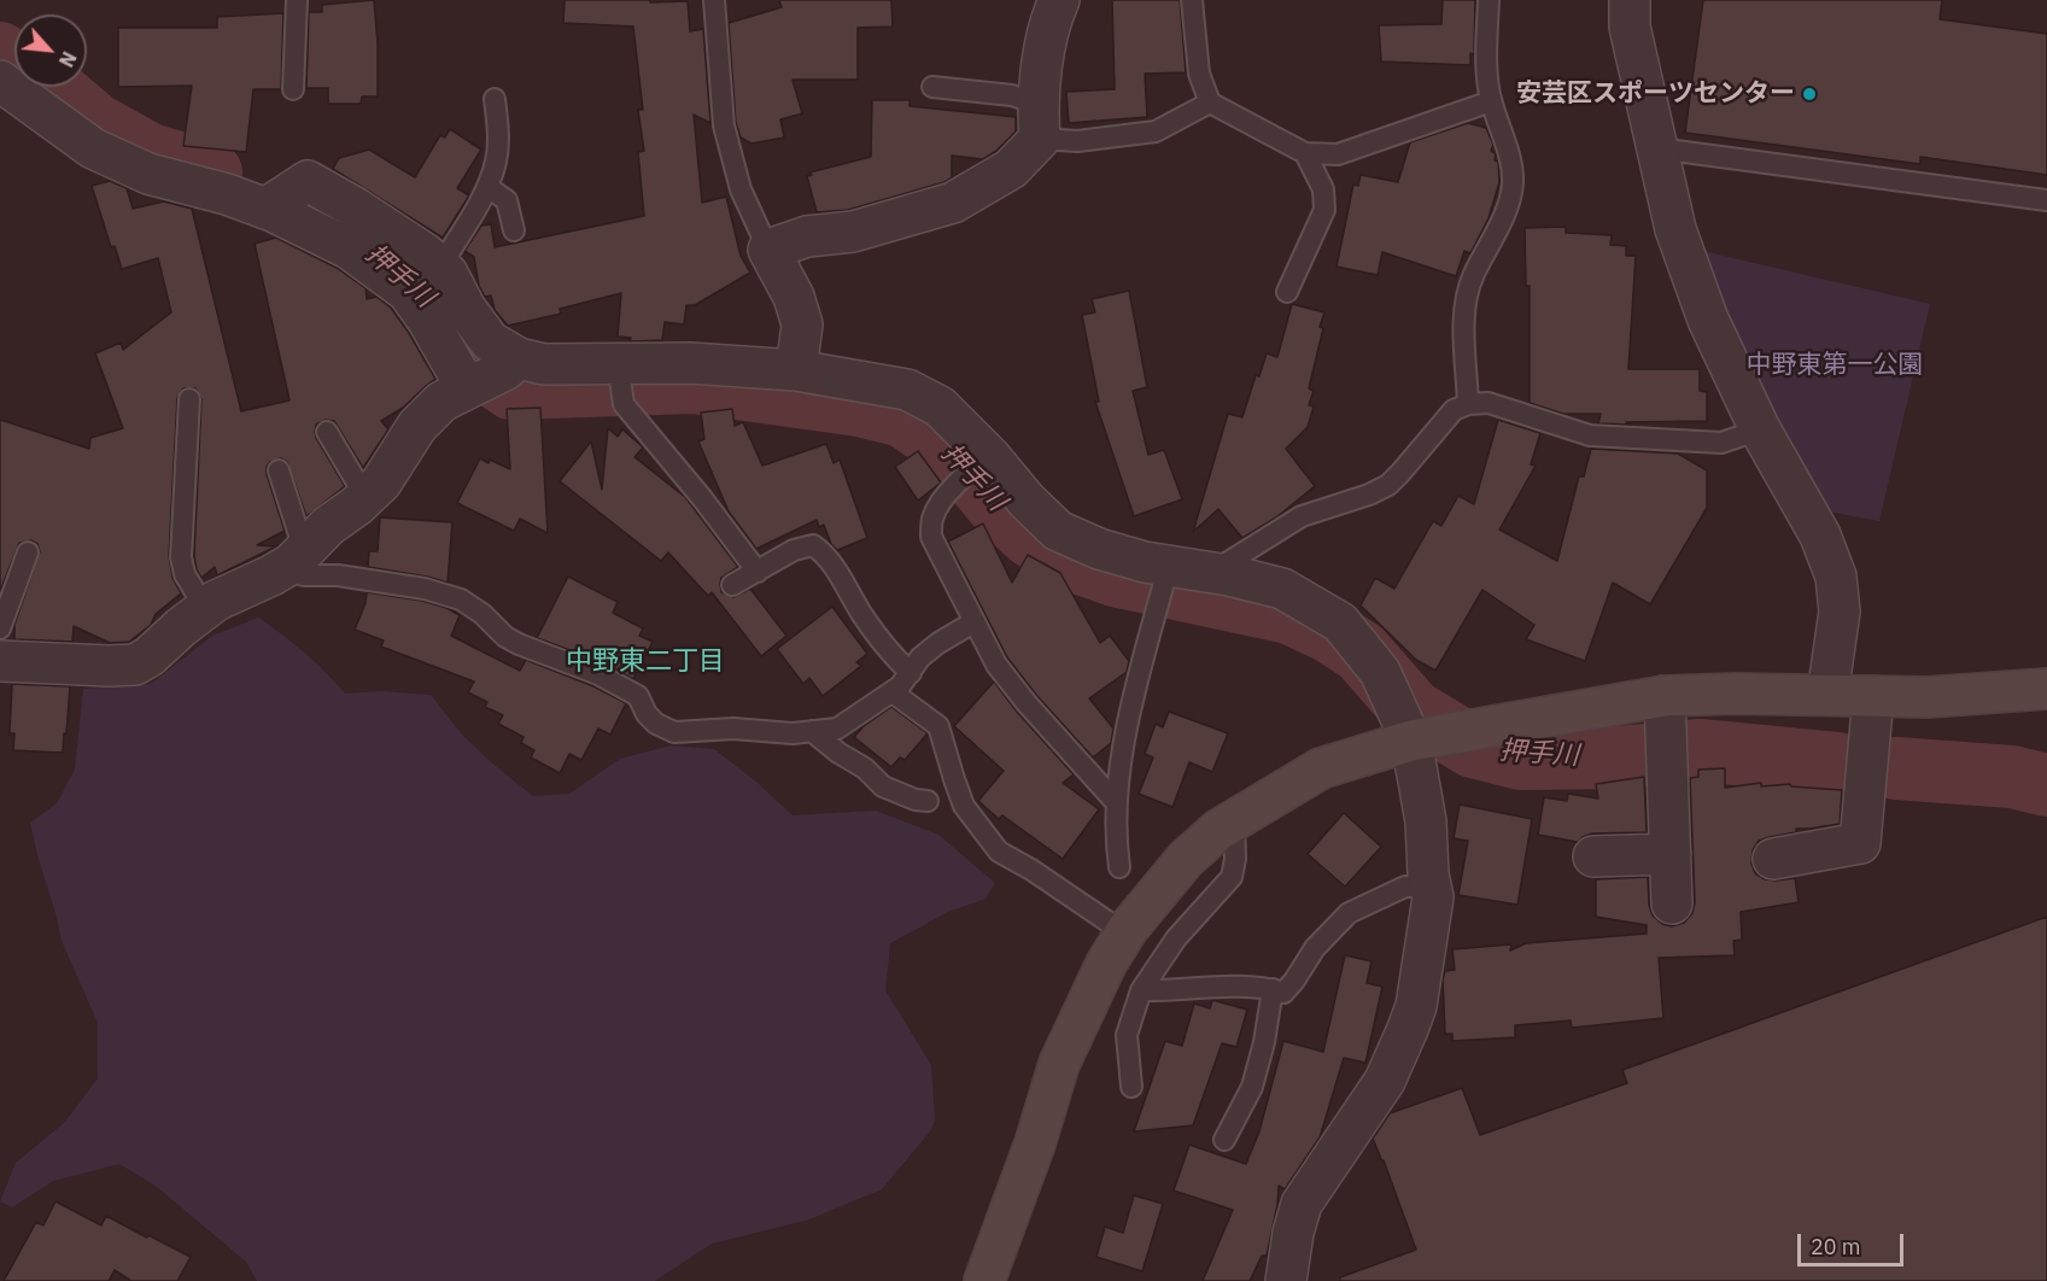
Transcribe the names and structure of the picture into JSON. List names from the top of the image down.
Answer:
{
  "districts": ["中野東二丁目"],
  "water": ["押手川"],
  "parks": ["中野東第一公園"],
  "places": ["安芸区スポーツセンター"],
  "scale_bar": "20 m",
  "north": "bottom right"
}
